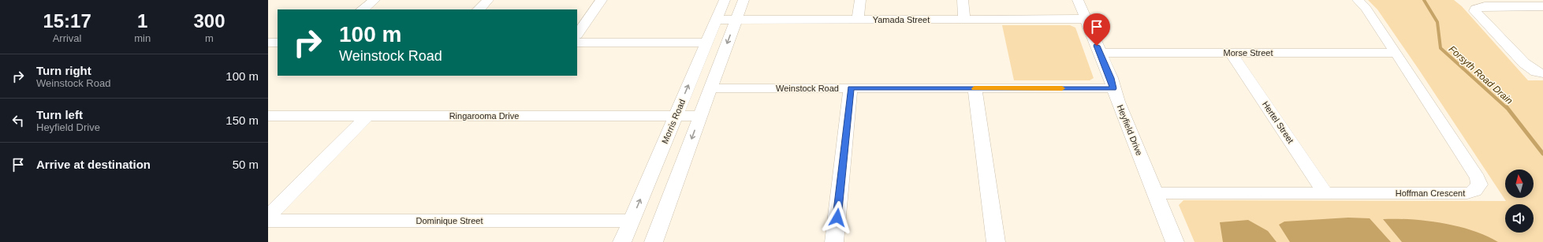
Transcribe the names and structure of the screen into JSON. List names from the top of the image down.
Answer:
{
  "streets": {
    "street": [
      "Yamada Street",
      "Morse Street",
      "Weinstock Road",
      "Ringarooma Drive",
      "Morris Road",
      "Hertel Street",
      "Heyfield Drive",
      "Hoffman Crescent",
      "Dominique Street"
    ]
  },
  "crossings": [
    ["Yamada Street", "Morris Road"],
    ["Yamada Street", "Heyfield Drive"],
    ["Morse Street", "Hertel Street"],
    ["Morse Street", "Heyfield Drive"],
    ["Morse Street", "Hoffman Crescent"],
    ["Weinstock Road", "Heyfield Drive"],
    ["Ringarooma Drive", "Morris Road"],
    ["Morris Road", "Dominique Street"],
    ["Hertel Street", "Hoffman Crescent"],
    ["Heyfield Drive", "Hoffman Crescent"]
  ],
  "water": ["Forsyth Road Drain"],
  "north": "top",
  "page": {
    "eta": [
      "15:17",
      "Arrival",
      "1",
      "min",
      "300",
      "m"
    ],
    "turn": ["100 m", "Weinstock Road"],
    "list": [
      {
        "name": "Turn right",
        "note": "Weinstock Road",
        "value": "100 m"
      },
      {
        "name": "Turn left",
        "note": "Heyfield Drive",
        "value": "150 m"
      },
      {
        "name": "Arrive at destination",
        "value": "50 m"
      }
    ]
  }
}
